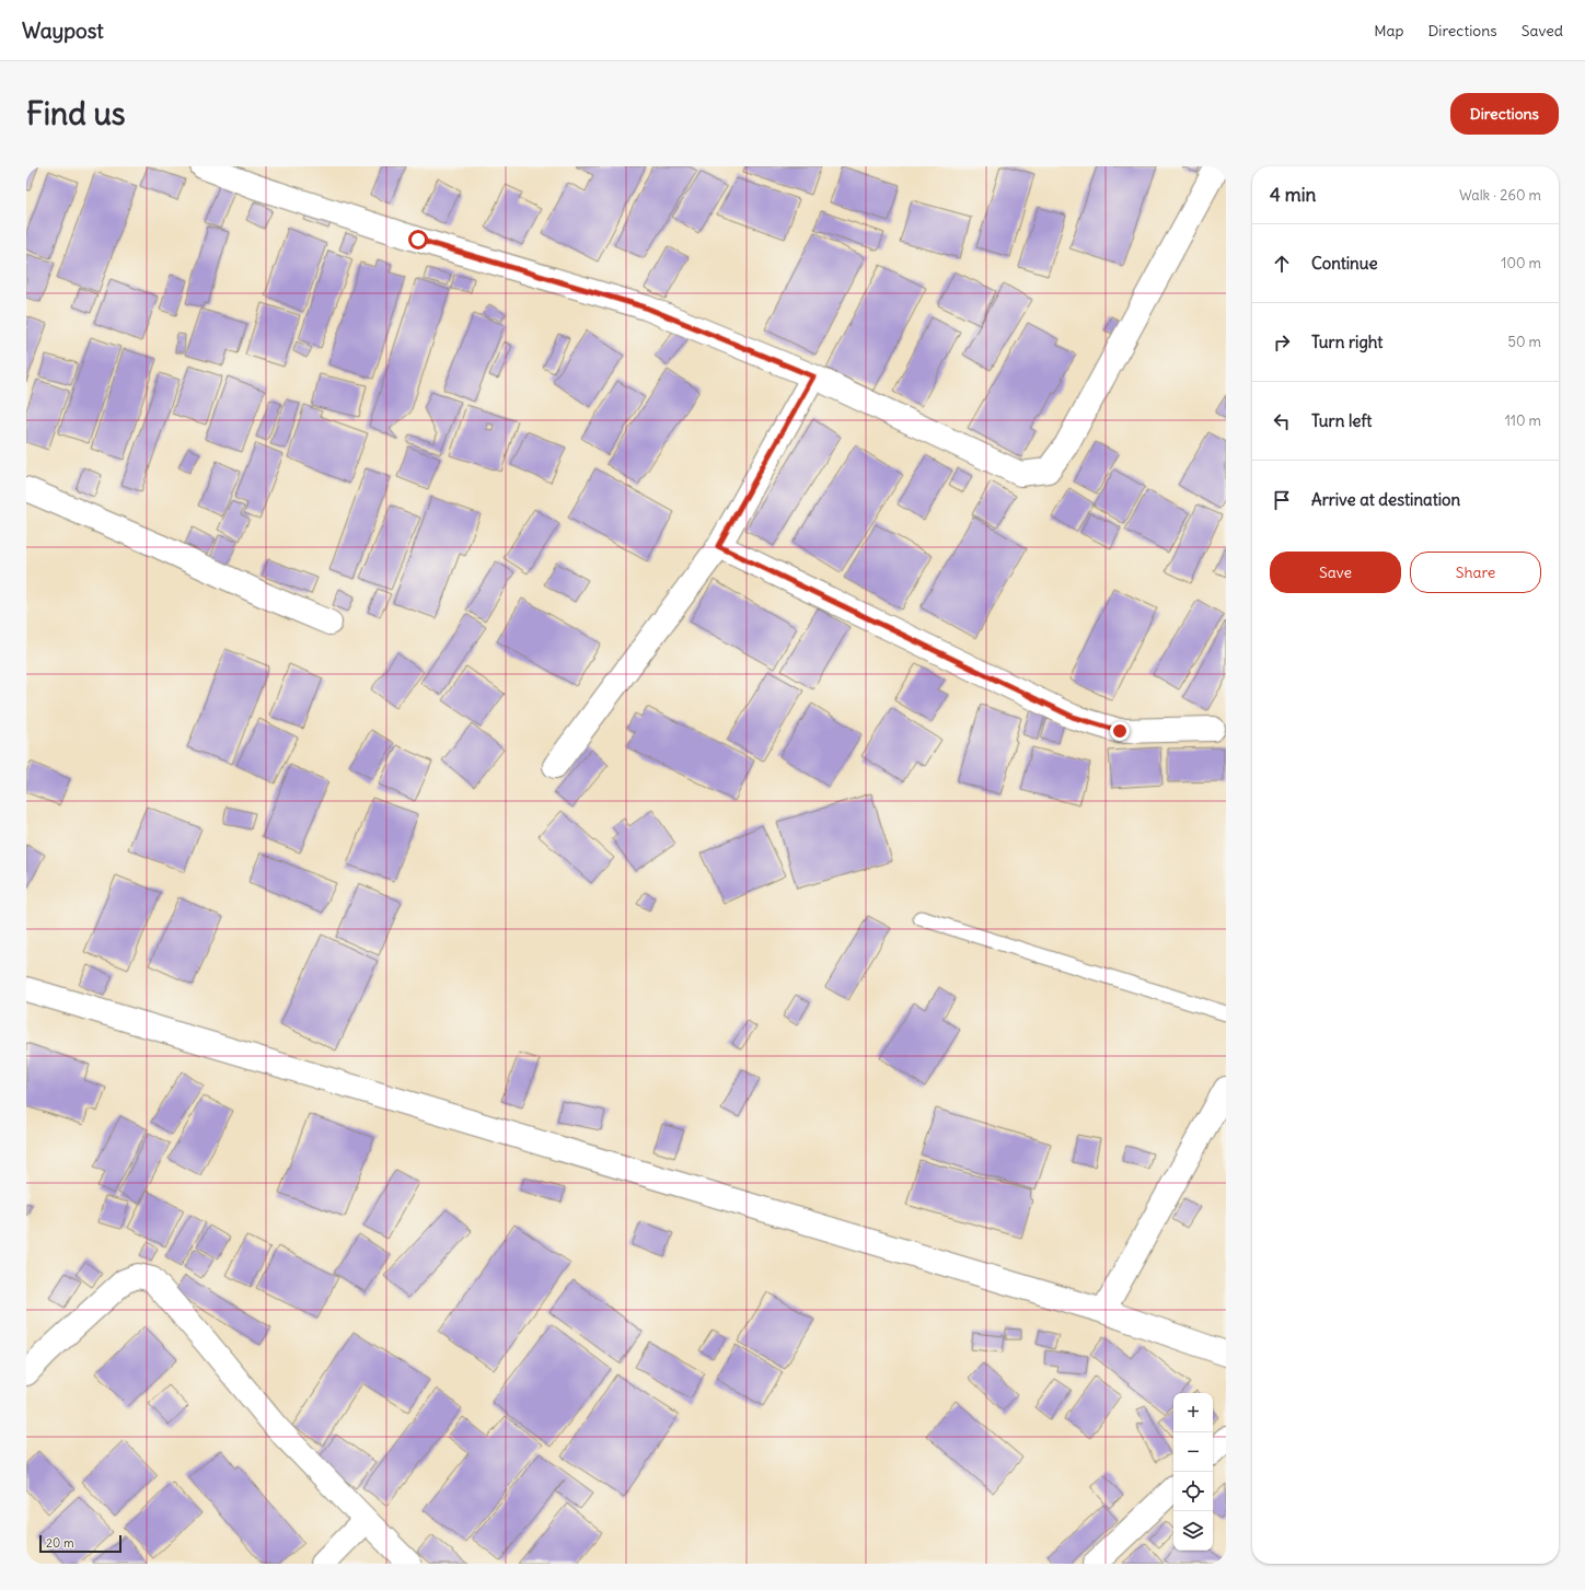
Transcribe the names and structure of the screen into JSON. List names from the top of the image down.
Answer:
{
  "scale_bar": "20 m",
  "page": {
    "header": "Waypost",
    "nav": ["Map", "Directions", "Saved"],
    "buttons": [
      "Directions",
      ["Save", "Share"]
    ],
    "title": "Find us",
    "heading": ["4 min", "Walk · 260 m"],
    "list": [
      ["Continue", "100 m"],
      ["Turn right", "50 m"],
      ["Turn left", "110 m"],
      "Arrive at destination"
    ],
    "map_buttons": ["+", "−"],
    "scale": "20 m"
  }
}
